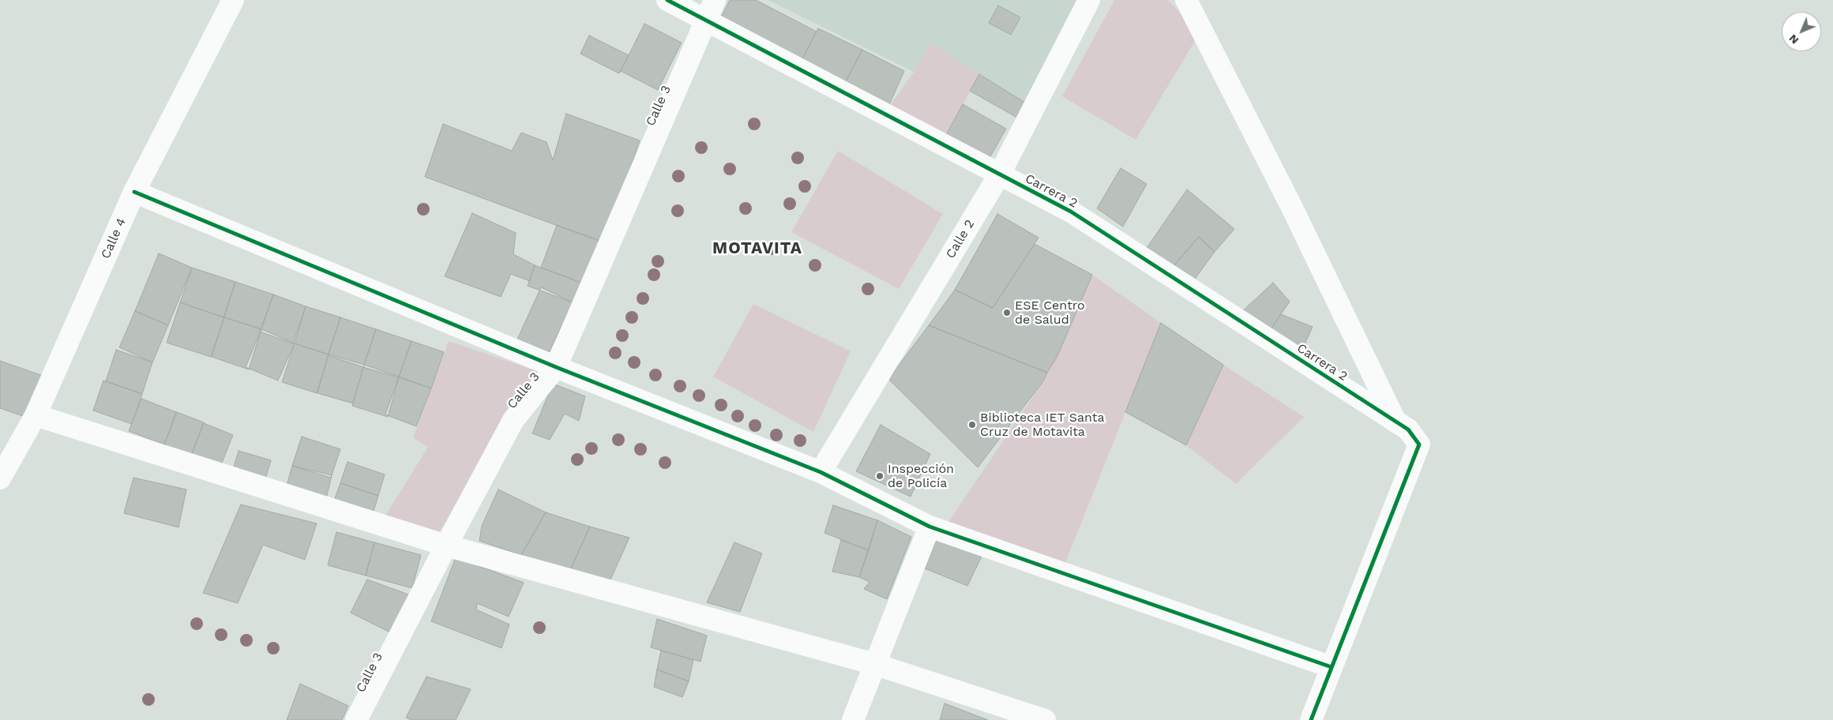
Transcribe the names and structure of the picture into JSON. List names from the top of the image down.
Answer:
{
  "streets": {
    "street": [
      "Calle 3",
      "Carrera 2",
      "Calle 4",
      "Calle 2"
    ]
  },
  "crossings": [
    ["Calle 3", "Carrera 2"],
    ["Carrera 2", "Calle 2"]
  ],
  "districts": ["MOTAVITA"],
  "places": ["ESE Centro de Salud", "Biblioteca IET Santa Cruz de Motavita", "Inspección de Policía"],
  "north": "bottom left"
}
